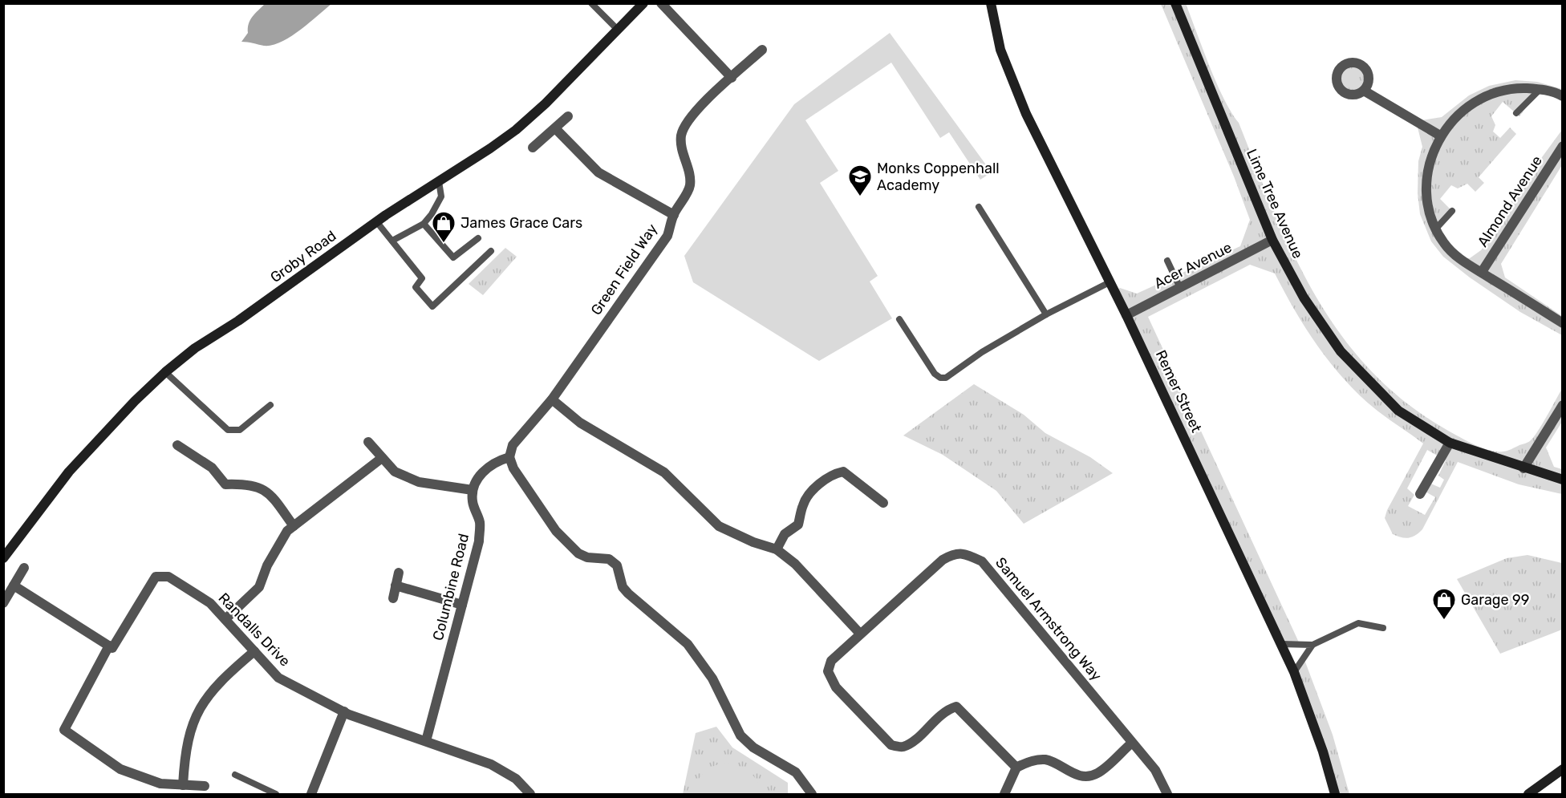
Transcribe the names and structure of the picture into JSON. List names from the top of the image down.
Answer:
{
  "streets": {
    "street": [
      "Almond Avenue",
      "Lime Tree Avenue",
      "Groby Road",
      "Acer Avenue",
      "Green Field Way",
      "Remer Street",
      "Columbine Road",
      "Samuel Armstrong Way",
      "Randalls Drive"
    ]
  },
  "crossings": [
    ["Lime Tree Avenue", "Acer Avenue"],
    ["Acer Avenue", "Remer Street"],
    ["Columbine Road", "Randalls Drive"]
  ],
  "places": {
    "school or university": ["Monks Coppenhall Academy"],
    "shop": ["James Grace Cars", "Garage 99"]
  }
}
